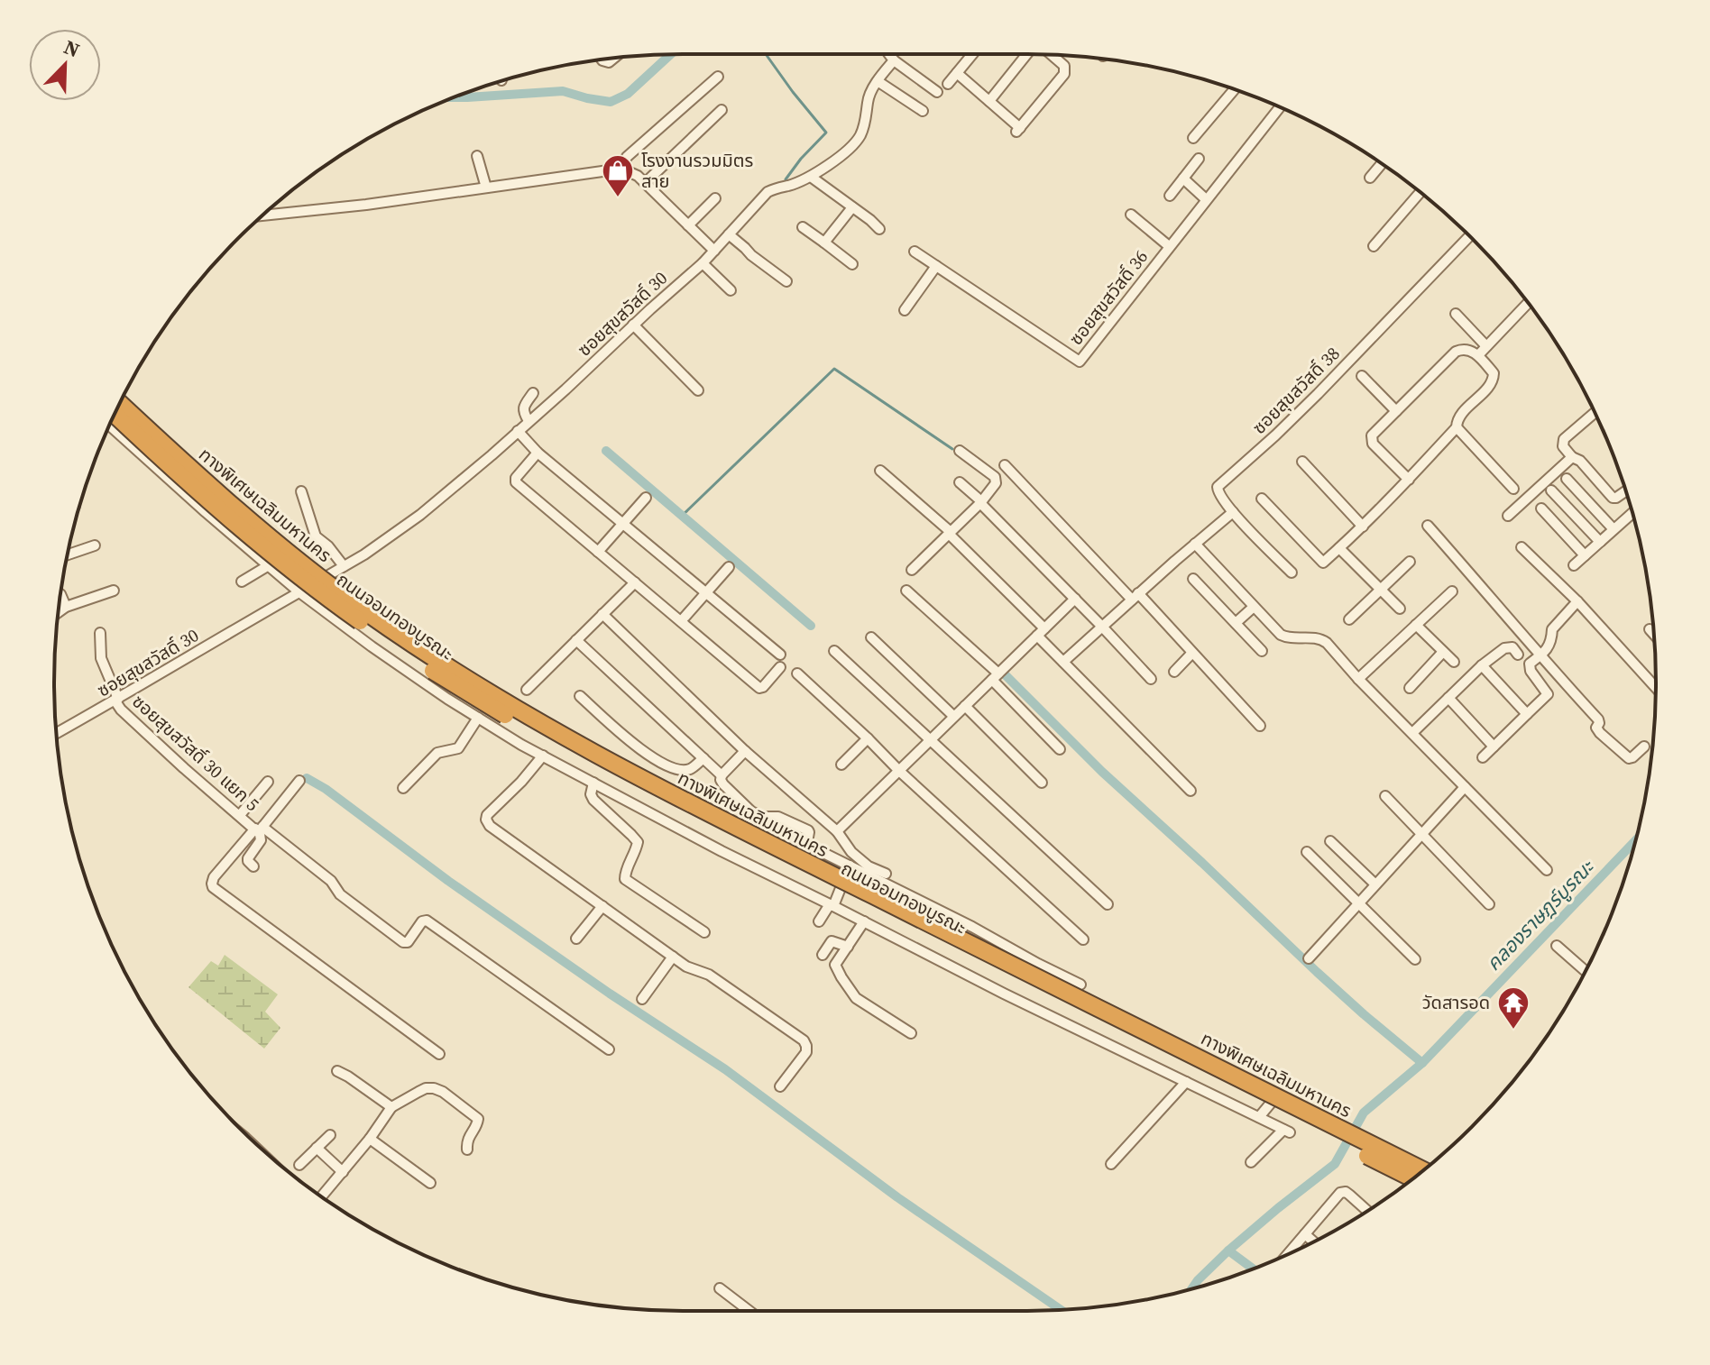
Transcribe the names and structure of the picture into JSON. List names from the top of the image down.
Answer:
{
  "streets": {
    "highway": ["ทางพิเศษเฉลิมมหานคร"],
    "street": [
      "ซอยสุขสวัสดิ์ 36",
      "ซอยสุขสวัสดิ์ 30",
      "ซอยสุขสวัสดิ์ 38",
      "ถนนจอมทองบูรณะ",
      "ซอยสุขสวัสดิ์ 30 แยก 5"
    ]
  },
  "crossings": [
    ["ซอยสุขสวัสดิ์ 30", "ถนนจอมทองบูรณะ"],
    ["ซอยสุขสวัสดิ์ 30", "ซอยสุขสวัสดิ์ 30 แยก 5"]
  ],
  "water": ["คลองราษฎร์บูรณะ"],
  "places": {
    "shop": ["โรงงานรวมมิตร สาย"],
    "temple": ["วัดสารอด"]
  },
  "north": "top right"
}
